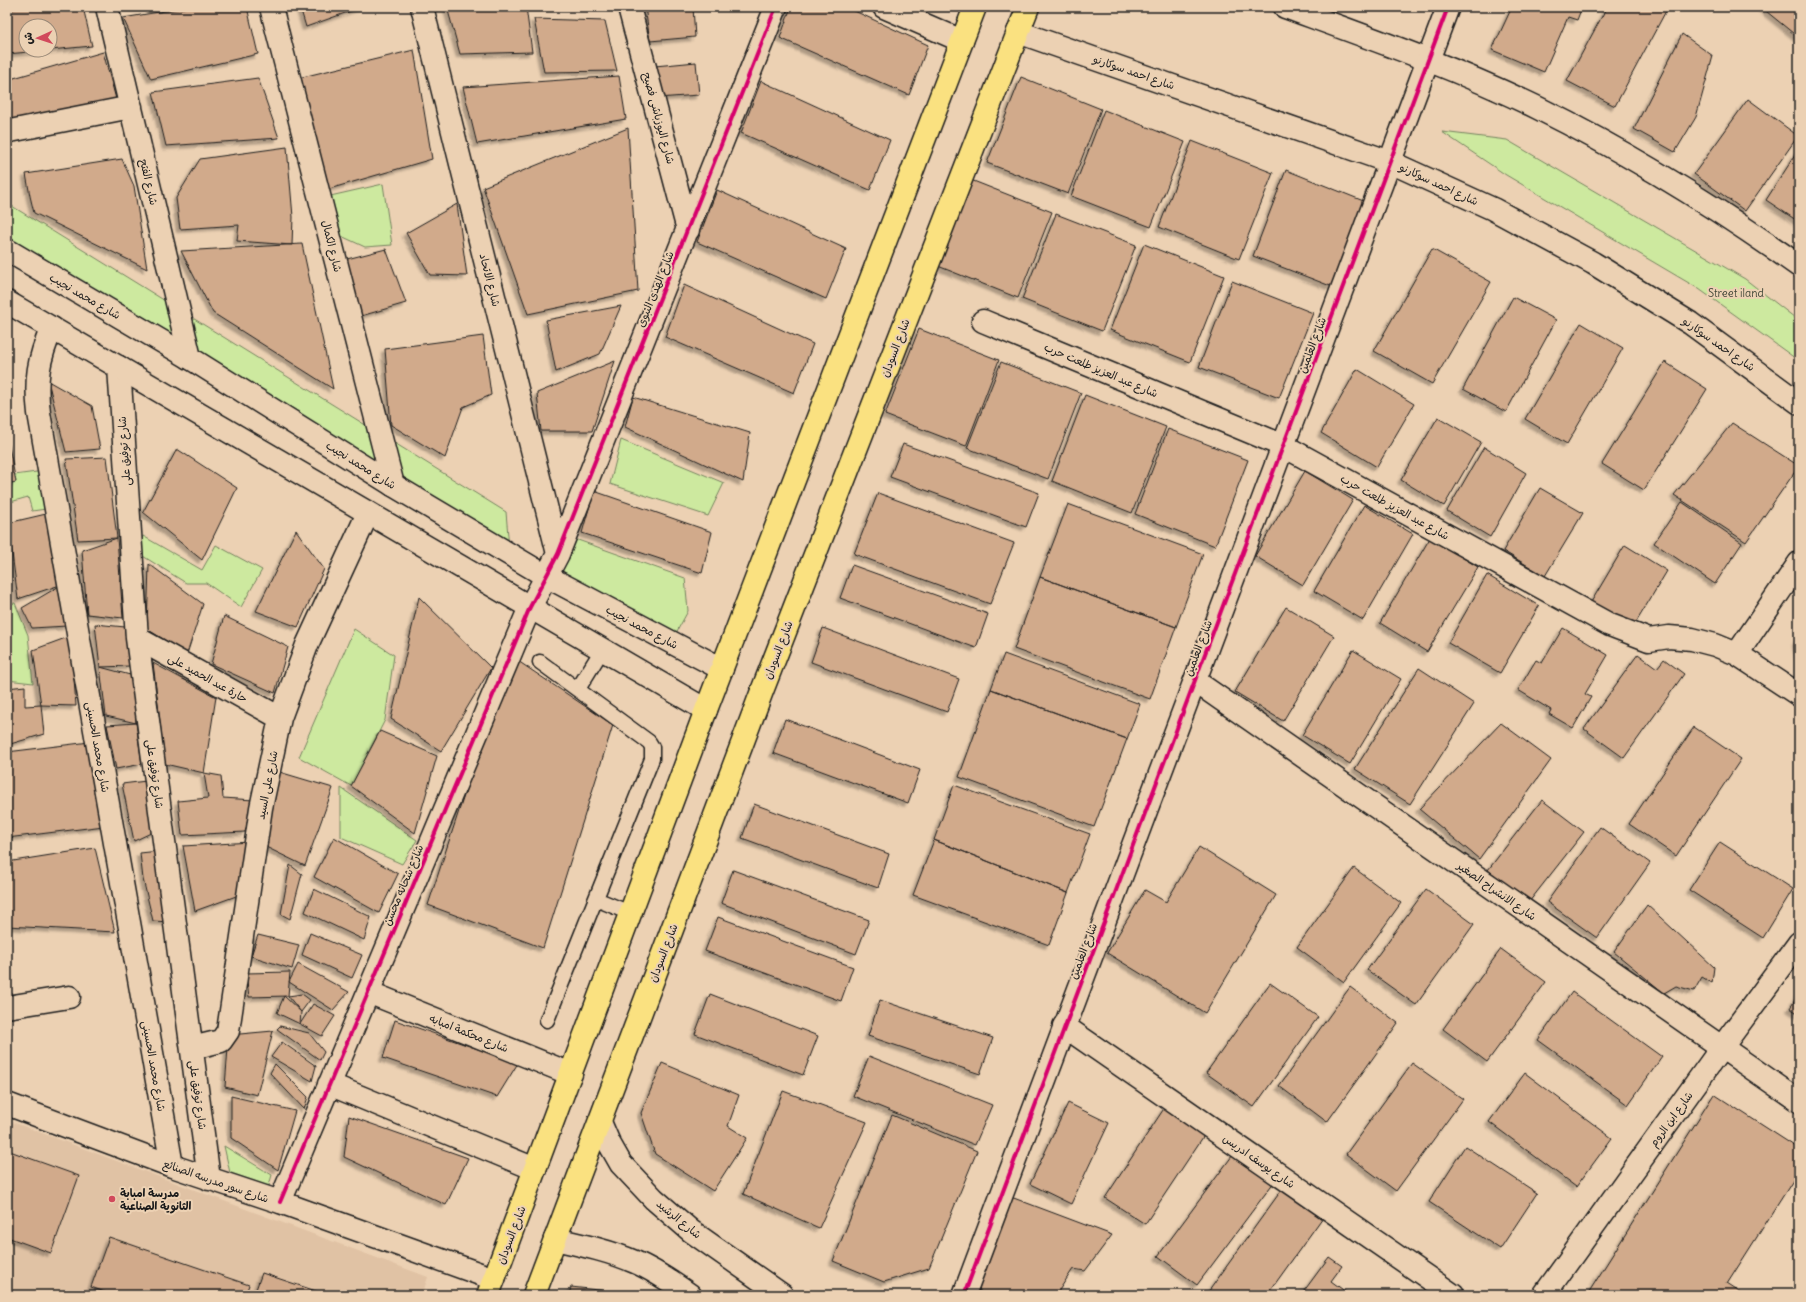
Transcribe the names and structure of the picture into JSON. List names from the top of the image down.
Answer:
{
  "streets": {
    "main road": ["شارع السودان"],
    "street": [
      "شارع احمد سوكارنو",
      "شارع اليوزباشى فصيح",
      "شارع الفتح",
      "شارع الكمال",
      "شارع الاتحاد",
      "شارع الهدى النبوى",
      "شارع محمد نجيب",
      "شارع العلمين",
      "شارع عبد العزيز طلعت حرب",
      "شارع توفيق على",
      "حارة عبد الحميد على",
      "شارع محمد الحسينى",
      "شارع على السيد",
      "شارع شحاته محسن",
      "شارع الانشراح الصغير",
      "شارع محكمة امبابه",
      "شارع ابن الروم",
      "شارع يوسف ادريس",
      "شارع سور مدرسه الصنائع",
      "شارع الرشيد"
    ]
  },
  "crossings": [
    ["شارع احمد سوكارنو", "شارع العلمين"],
    ["شارع احمد سوكارنو", "شارع السودان"],
    ["شارع اليوزباشى فصيح", "شارع الهدى النبوى"],
    ["شارع الفتح", "شارع محمد نجيب"],
    ["شارع الكمال", "شارع محمد نجيب"],
    ["شارع الاتحاد", "شارع الهدى النبوى"],
    ["شارع الهدى النبوى", "شارع محمد نجيب"],
    ["شارع الهدى النبوى", "شارع شحاته محسن"],
    ["شارع محمد نجيب", "شارع السودان"],
    ["شارع محمد نجيب", "شارع شحاته محسن"],
    ["شارع العلمين", "شارع عبد العزيز طلعت حرب"],
    ["شارع العلمين", "شارع الانشراح الصغير"],
    ["شارع العلمين", "شارع يوسف ادريس"],
    ["شارع السودان", "شارع محكمة امبابه"],
    ["شارع السودان", "شارع سور مدرسه الصنائع"],
    ["شارع السودان", "شارع الرشيد"],
    ["شارع توفيق على", "حارة عبد الحميد على"],
    ["شارع توفيق على", "شارع على السيد"],
    ["شارع توفيق على", "شارع سور مدرسه الصنائع"],
    ["حارة عبد الحميد على", "شارع على السيد"],
    ["شارع محمد الحسينى", "شارع سور مدرسه الصنائع"],
    ["شارع شحاته محسن", "شارع محكمة امبابه"],
    ["شارع شحاته محسن", "شارع سور مدرسه الصنائع"],
    ["شارع الانشراح الصغير", "شارع ابن الروم"]
  ],
  "parks": ["Street iland"],
  "places": ["مدرسة امبابة الثانوية الصناعية"],
  "north": "left"
}
